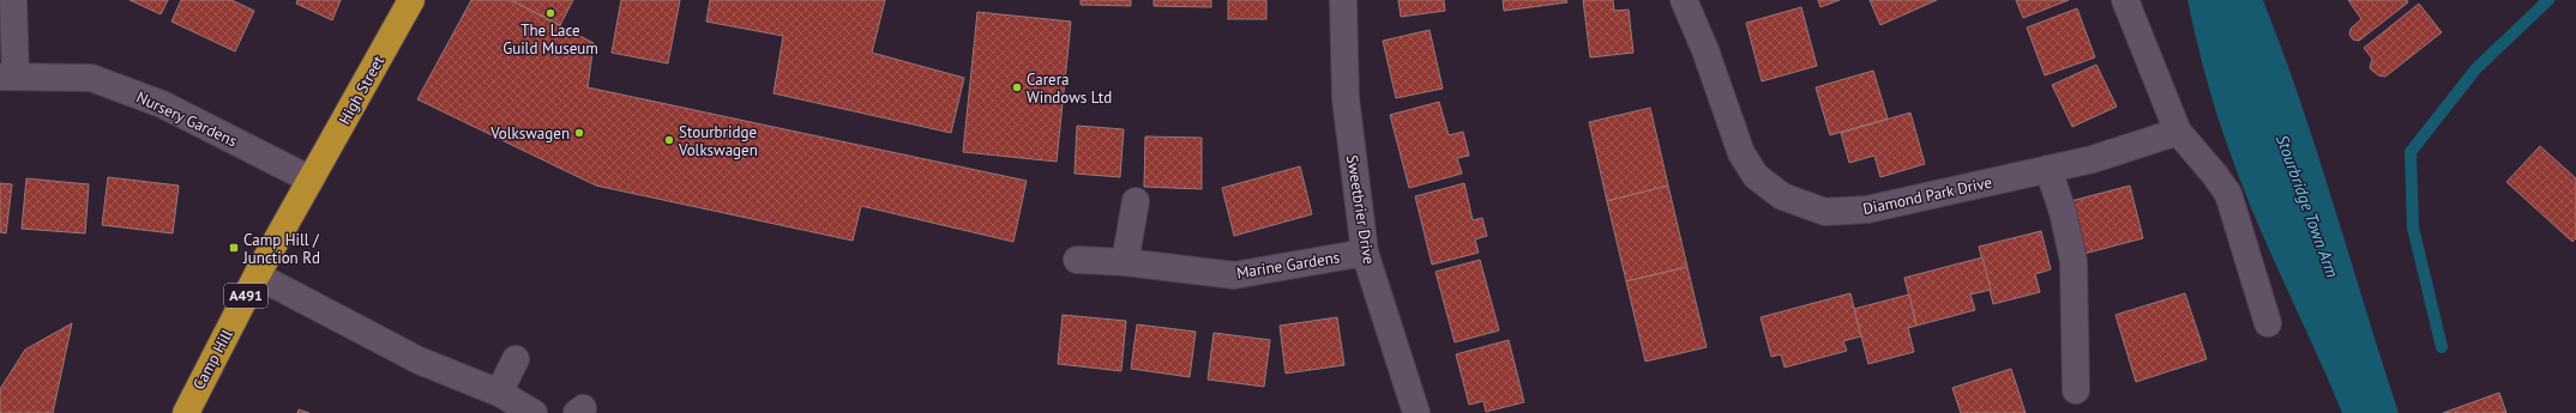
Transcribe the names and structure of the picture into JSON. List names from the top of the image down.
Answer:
{
  "streets": {
    "highway": ["High Street", "A491", "Camp Hill"],
    "street": [
      "Nursery Gardens",
      "Diamond Park Drive",
      "Sweetbrier Drive",
      "Marine Gardens"
    ]
  },
  "crossings": [
    ["High Street", "Nursery Gardens"],
    ["High Street", "Camp Hill"],
    ["Nursery Gardens", "Camp Hill"],
    ["Sweetbrier Drive", "Marine Gardens"]
  ],
  "water": ["Stourbridge Town Arm"],
  "places": {
    "other": [
      "The Lace Guild Museum",
      "Carera Windows Ltd",
      "Volkswagen",
      "Stourbridge Volkswagen"
    ],
    "transit": ["Camp Hill / Junction Rd"]
  }
}
